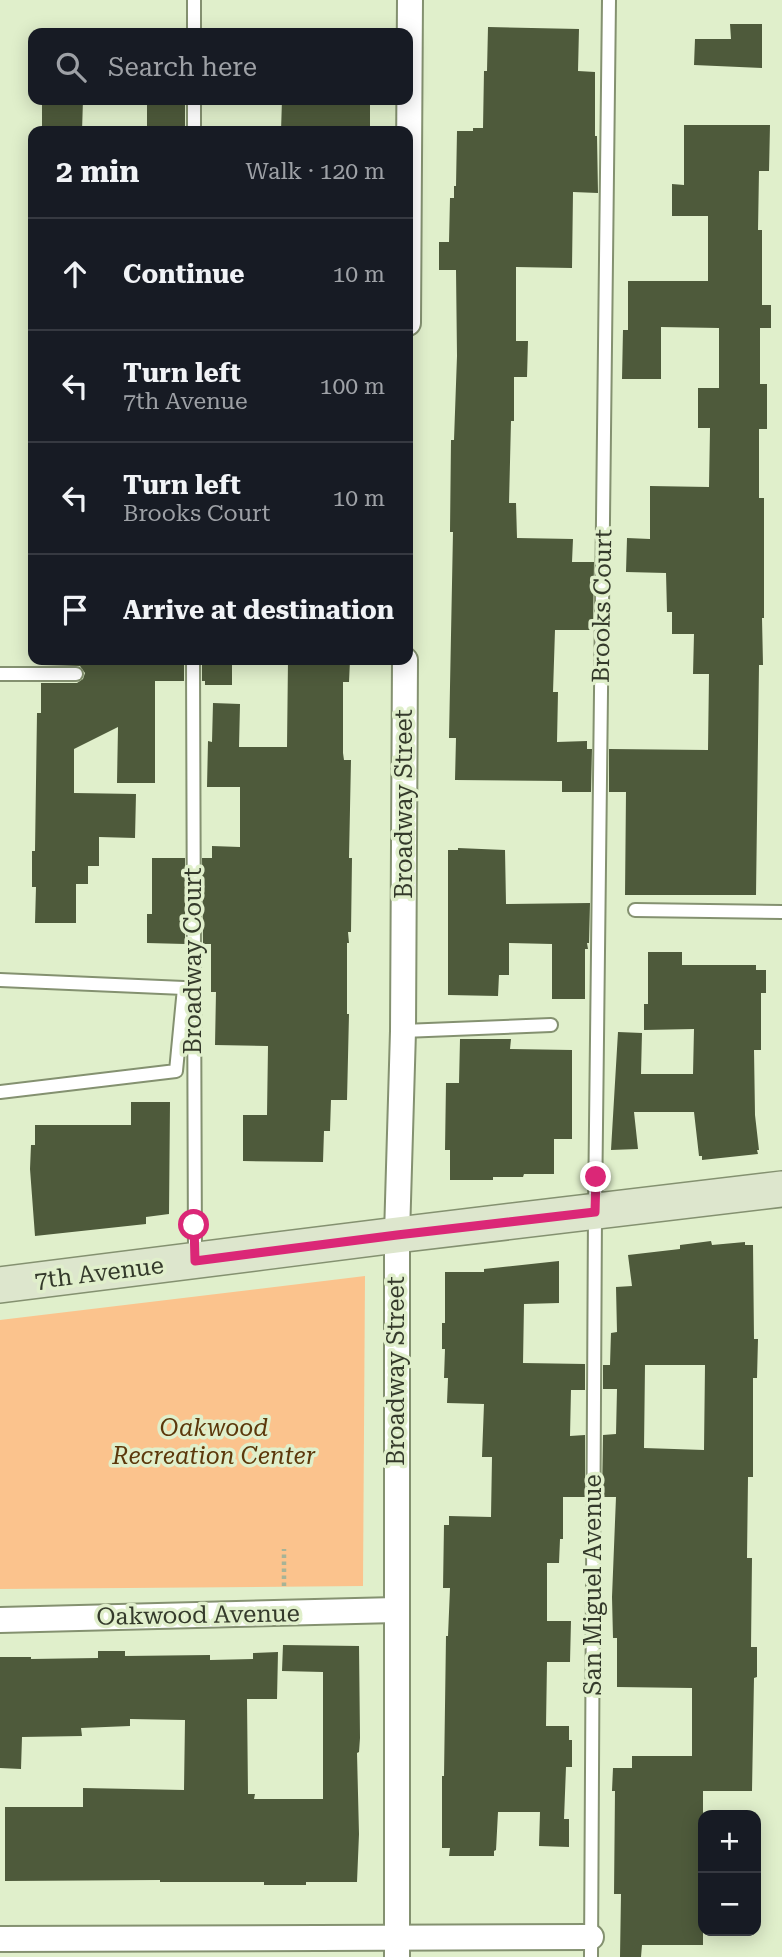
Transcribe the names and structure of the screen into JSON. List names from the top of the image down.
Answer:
{
  "streets": {
    "street": ["Broadway Street", "7th Avenue", "Oakwood Avenue"],
    "lane": ["Brooks Court", "Broadway Court", "San Miguel Avenue"]
  },
  "crossings": [
    ["Brooks Court", "7th Avenue"],
    ["Brooks Court", "San Miguel Avenue"],
    ["Broadway Street", "7th Avenue"],
    ["Broadway Street", "Oakwood Avenue"],
    ["Broadway Court", "7th Avenue"],
    ["7th Avenue", "San Miguel Avenue"]
  ],
  "parks": ["Oakwood Recreation Center"],
  "page": {
    "search": "Search here",
    "heading": ["2 min", "Walk · 120 m"],
    "list": [
      ["Continue", "10 m"],
      ["Turn left", "7th Avenue", "100 m"],
      ["Turn left", "Brooks Court", "10 m"],
      "Arrive at destination"
    ],
    "map_buttons": ["+", "−"]
  }
}
